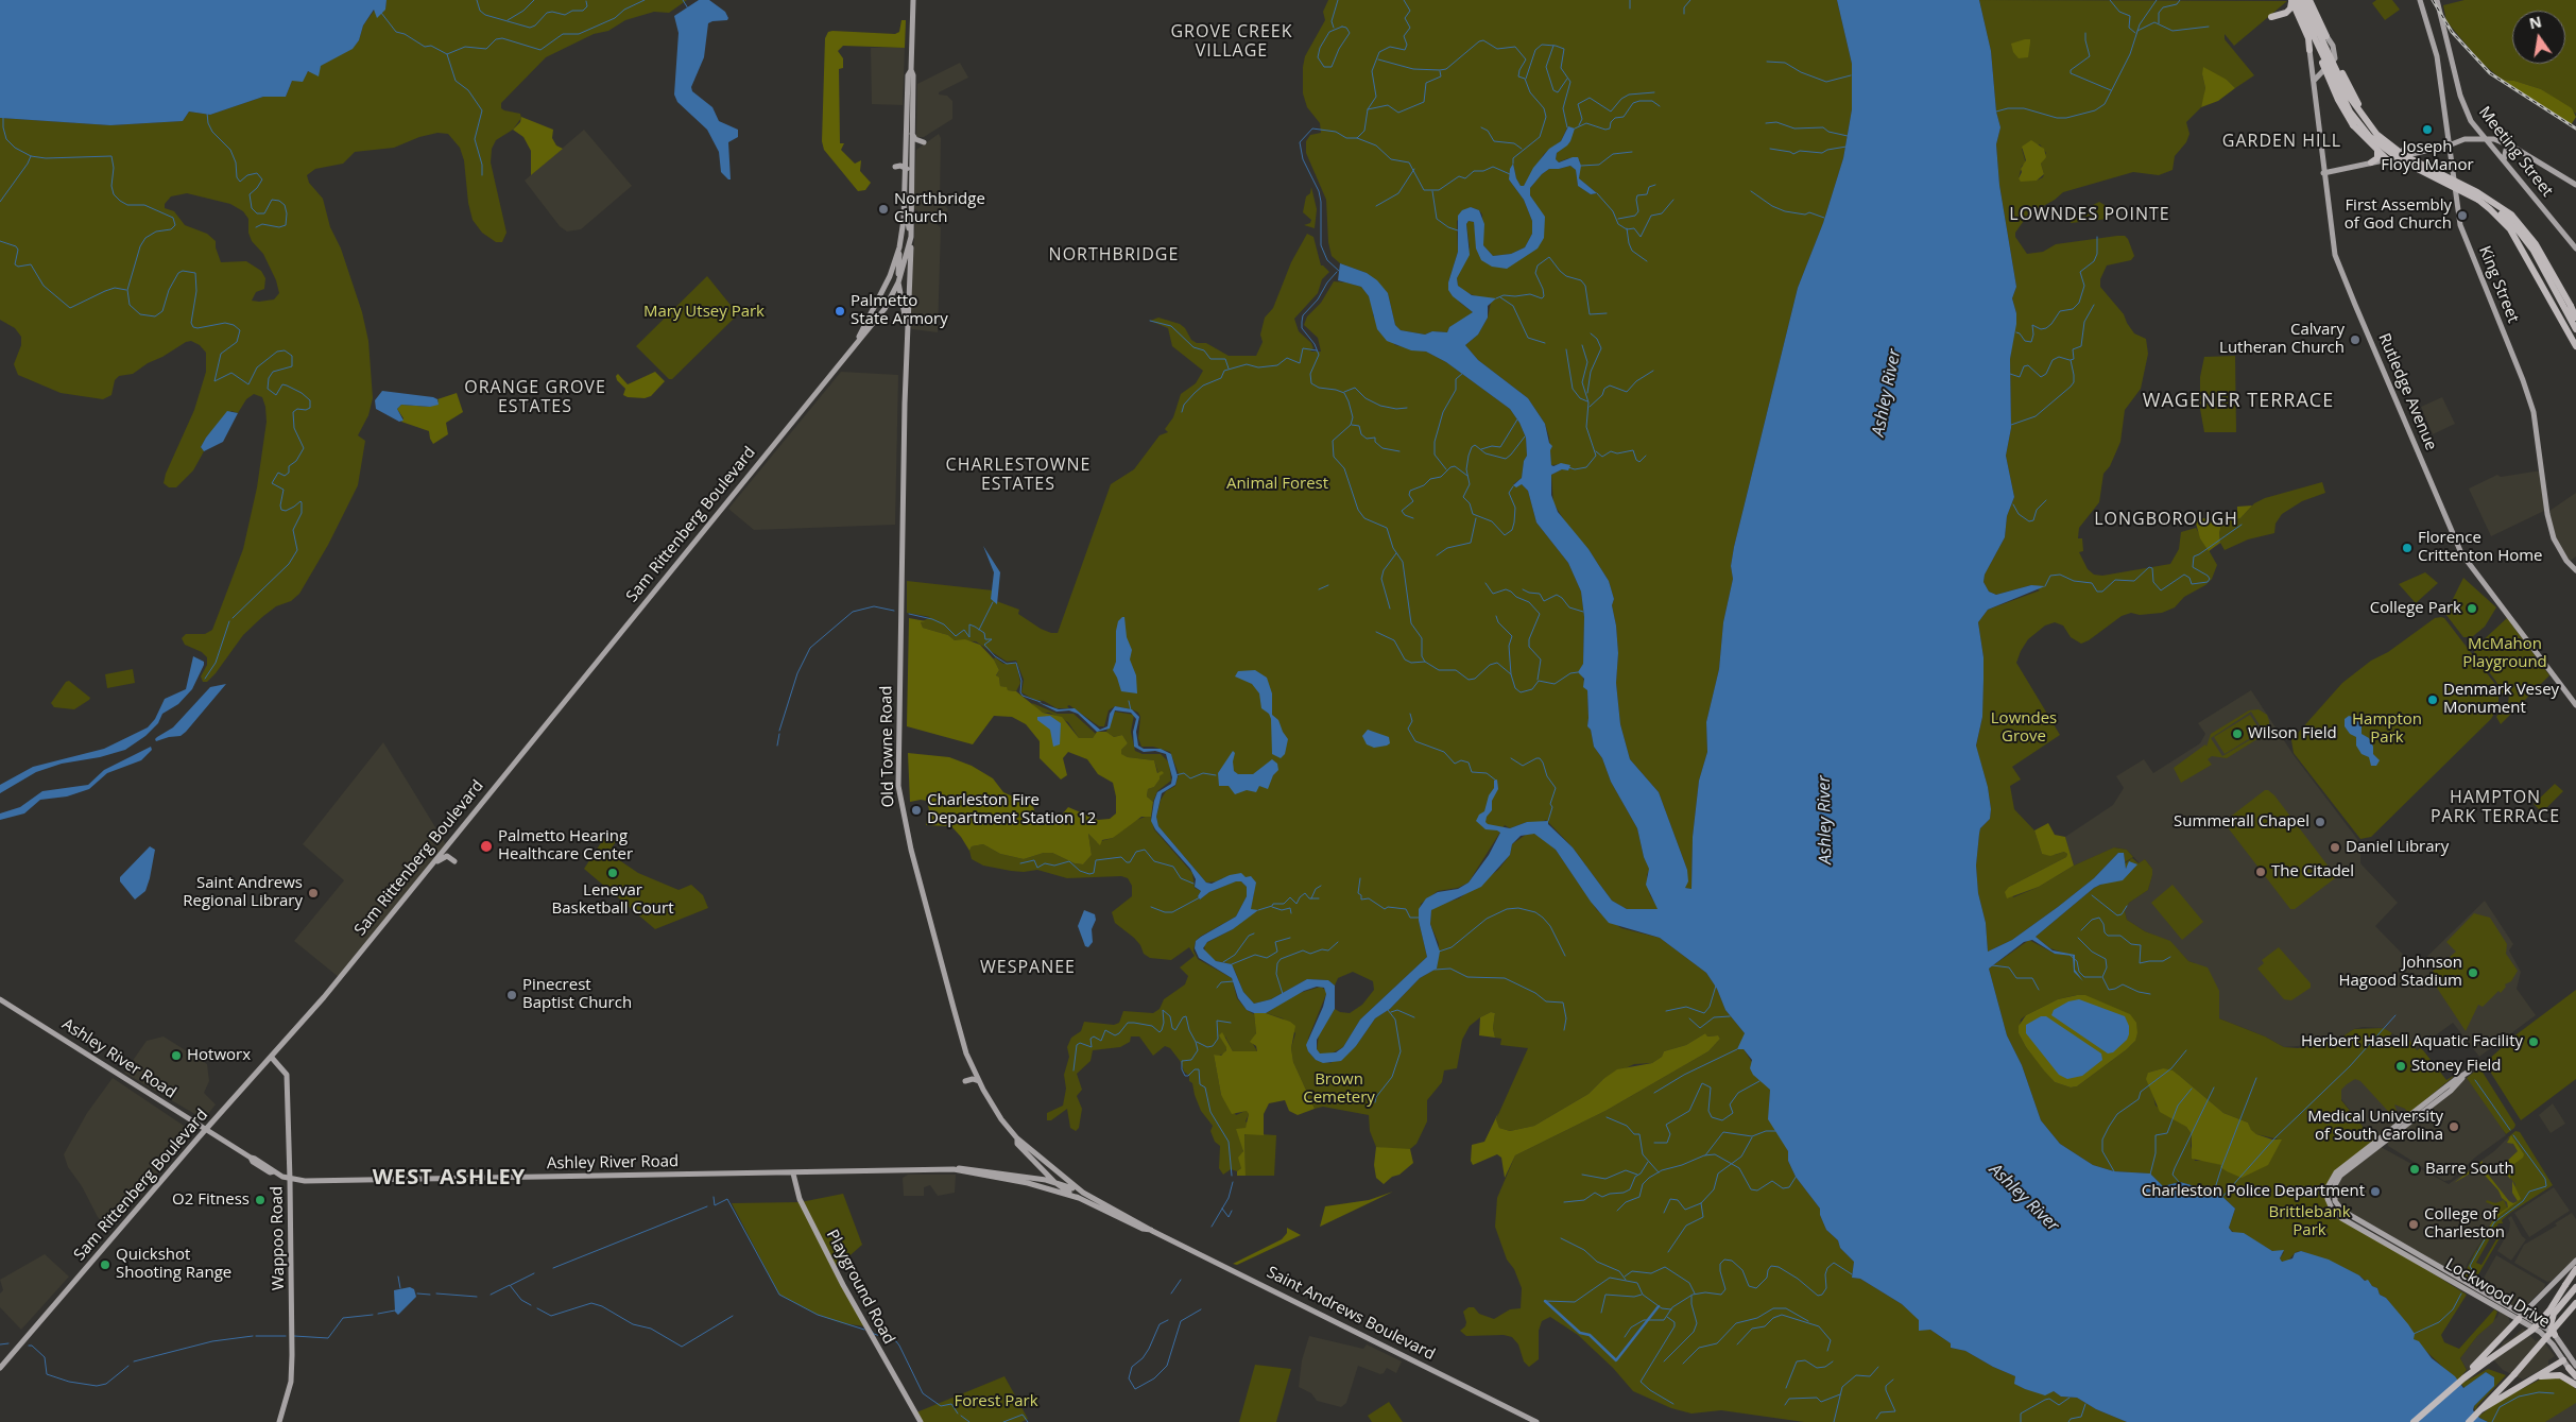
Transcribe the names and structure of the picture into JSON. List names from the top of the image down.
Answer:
{
  "streets": {
    "main road": [
      "Meeting Street",
      "King Street",
      "Rutledge Avenue",
      "Sam Rittenberg Boulevard",
      "Old Towne Road",
      "Ashley River Road",
      "Wappoo Road",
      "Playground Road",
      "Lockwood Drive",
      "Saint Andrews Boulevard"
    ]
  },
  "crossings": [
    ["Sam Rittenberg Boulevard", "Old Towne Road"],
    ["Sam Rittenberg Boulevard", "Ashley River Road"],
    ["Sam Rittenberg Boulevard", "Wappoo Road"],
    ["Old Towne Road", "Saint Andrews Boulevard"],
    ["Ashley River Road", "Wappoo Road"],
    ["Ashley River Road", "Playground Road"],
    ["Ashley River Road", "Saint Andrews Boulevard"]
  ],
  "districts": [
    "GROVE CREEK VILLAGE",
    "GARDEN HILL",
    "LOWNDES POINTE",
    "NORTHBRIDGE",
    "ORANGE GROVE ESTATES",
    "WAGENER TERRACE",
    "CHARLESTOWNE ESTATES",
    "LONGBOROUGH",
    "HAMPTON PARK TERRACE",
    "WESPANEE",
    "WEST ASHLEY"
  ],
  "water": ["Ashley River"],
  "parks": [
    "Mary Utsey Park",
    "Animal Forest",
    "McMahon Playground",
    "Lowndes Grove",
    "Hampton Park",
    "Brown Cemetery",
    "Brittlebank Park",
    "Forest Park"
  ],
  "places": [
    "Joseph Floyd Manor",
    "Northbridge Church",
    "First Assembly of God Church",
    "Palmetto State Armory",
    "Calvary Lutheran Church",
    "Florence Crittenton Home",
    "College Park",
    "Denmark Vesey Monument",
    "Wilson Field",
    "Charleston Fire Department Station 12",
    "Summerall Chapel",
    "Palmetto Hearing Healthcare Center",
    "Daniel Library",
    "The Citadel",
    "Lenevar Basketball Court",
    "Saint Andrews Regional Library",
    "Johnson Hagood Stadium",
    "Pinecrest Baptist Church",
    "Herbert Hasell Aquatic Facility",
    "Hotworx",
    "Stoney Field",
    "Medical University of South Carolina",
    "Barre South",
    "Charleston Police Department",
    "O2 Fitness",
    "College of Charleston",
    "Quickshot Shooting Range"
  ],
  "north": "top"
}
